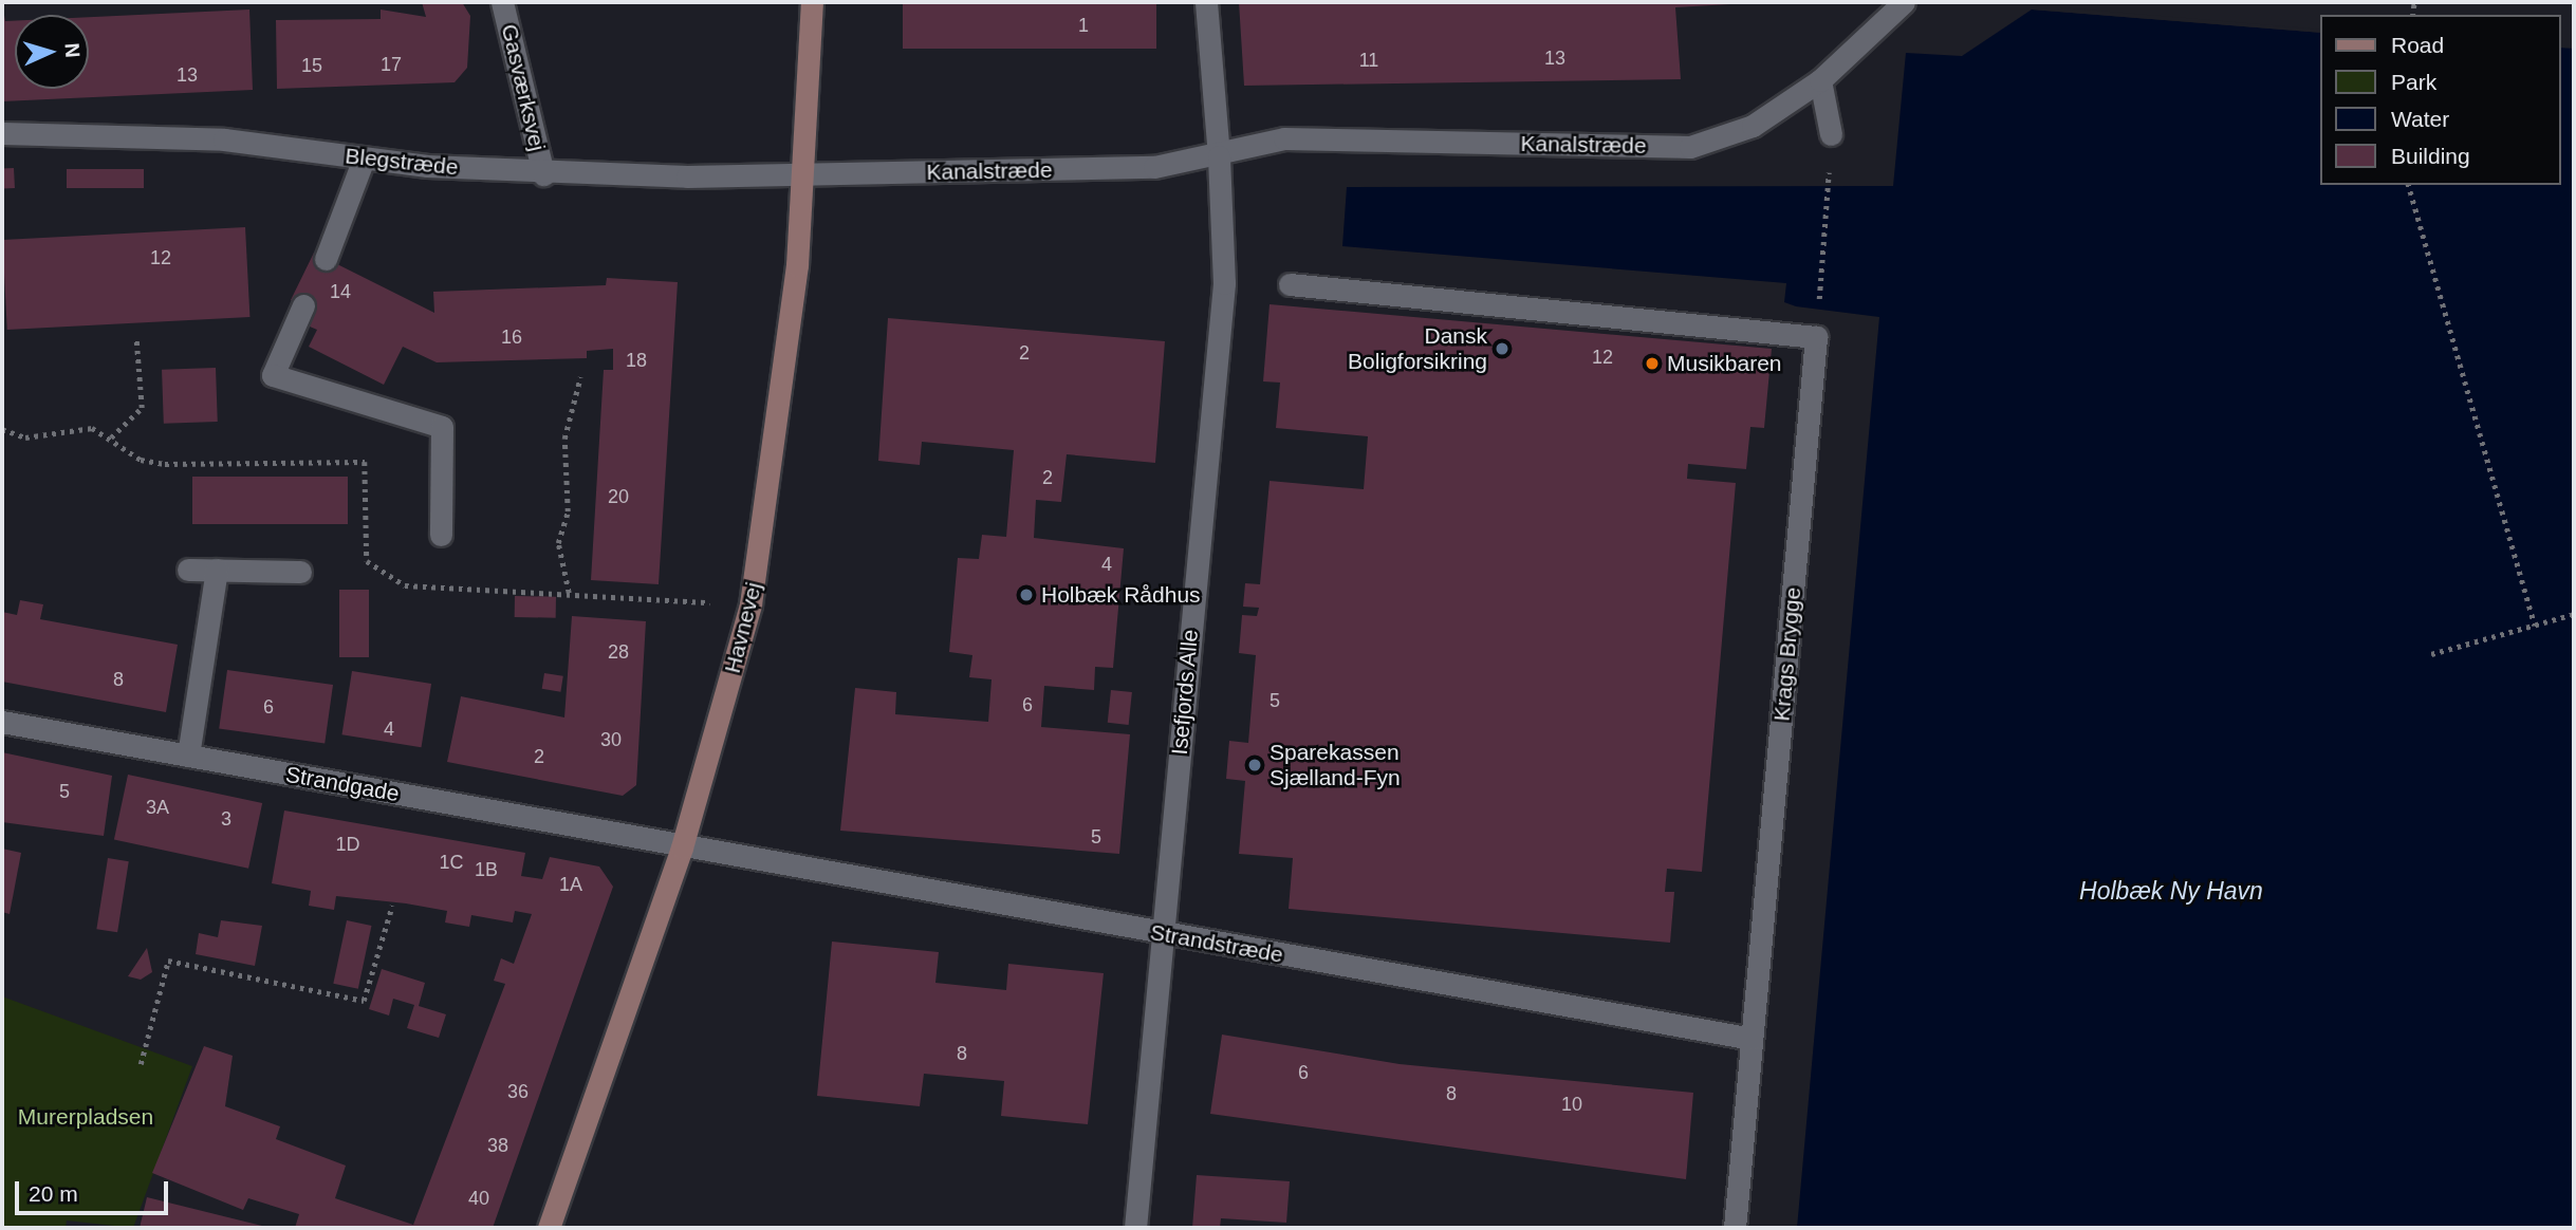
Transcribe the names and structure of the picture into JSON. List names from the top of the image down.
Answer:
{
  "streets": {
    "street": [
      "Gasværksvej",
      "Kanalstræde",
      "Blegstræde",
      "Havnevej",
      "Krags Brygge",
      "Isefjords Alle",
      "Strandgade",
      "Strandstræde"
    ]
  },
  "crossings": [
    ["Gasværksvej", "Blegstræde"],
    ["Kanalstræde", "Blegstræde"],
    ["Kanalstræde", "Havnevej"],
    ["Kanalstræde", "Isefjords Alle"],
    ["Blegstræde", "Havnevej"],
    ["Havnevej", "Strandgade"],
    ["Havnevej", "Strandstræde"],
    ["Krags Brygge", "Strandstræde"],
    ["Isefjords Alle", "Strandstræde"],
    ["Strandgade", "Strandstræde"]
  ],
  "water": ["Holbæk Ny Havn"],
  "parks": ["Murerpladsen"],
  "places": [
    "Dansk Boligforsikring",
    "Musikbaren",
    "Holbæk Rådhus",
    "Sparekassen Sjælland-Fyn"
  ],
  "house_numbers": [
    "1",
    "13",
    "11",
    "17",
    "15",
    "13",
    "12",
    "14",
    "16",
    "2",
    "12",
    "18",
    "2",
    "20",
    "4",
    "28",
    "8",
    "5",
    "6",
    "6",
    "4",
    "30",
    "2",
    "5",
    "3A",
    "3",
    "5",
    "1D",
    "1C",
    "1B",
    "1A",
    "8",
    "6",
    "36",
    "8",
    "10",
    "38",
    "40"
  ],
  "legend": [
    "Road",
    "Park",
    "Water",
    "Building"
  ],
  "scale_bar": "20 m",
  "north": "right"
}
